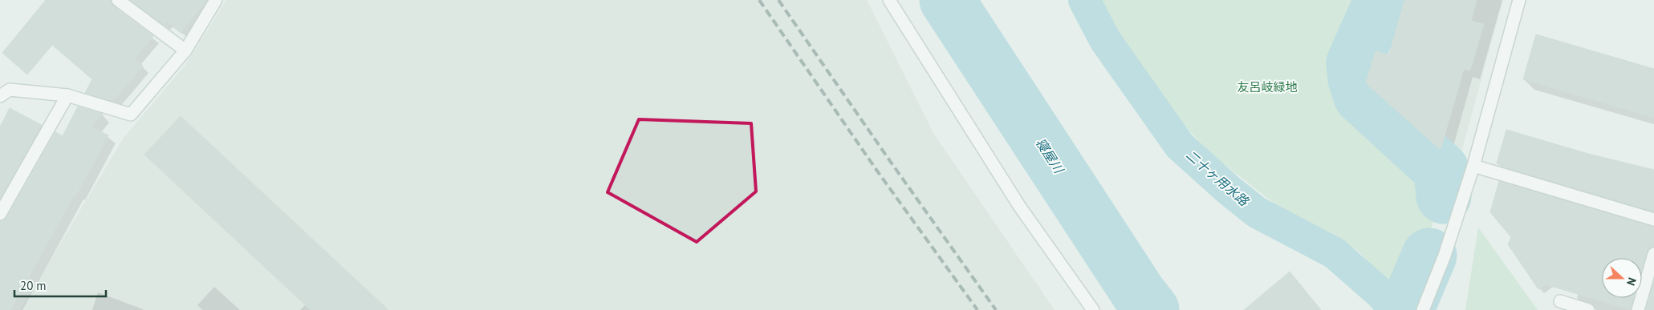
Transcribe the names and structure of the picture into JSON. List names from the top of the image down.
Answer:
{
  "water": ["寝屋川", "二十ヶ用水路"],
  "parks": ["友呂岐緑地"],
  "scale_bar": "20 m",
  "north": "right"
}
